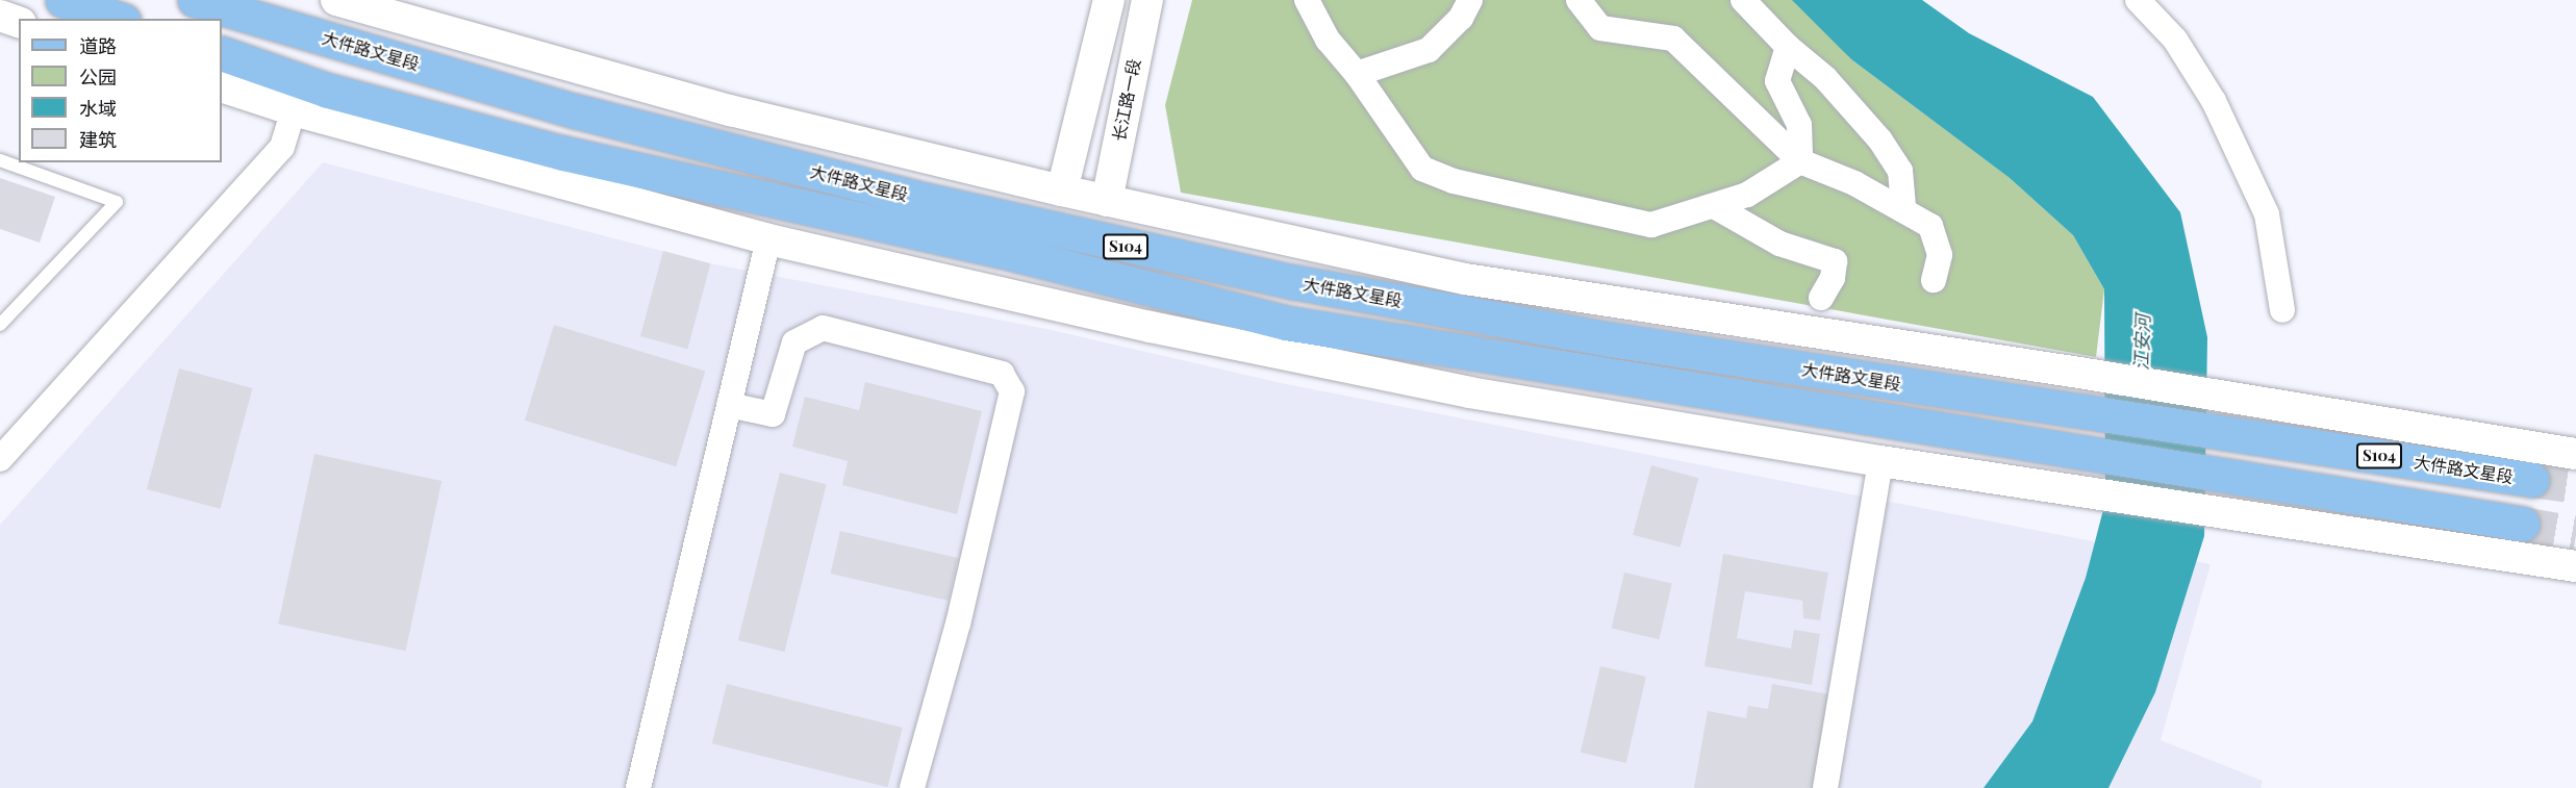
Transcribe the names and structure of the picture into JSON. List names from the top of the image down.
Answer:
{
  "streets": {
    "main road": ["大件路文星段", "S104"],
    "street": ["长江路一段"]
  },
  "water": ["江安河"],
  "legend": [
    "道路",
    "公园",
    "水域",
    "建筑"
  ]
}
